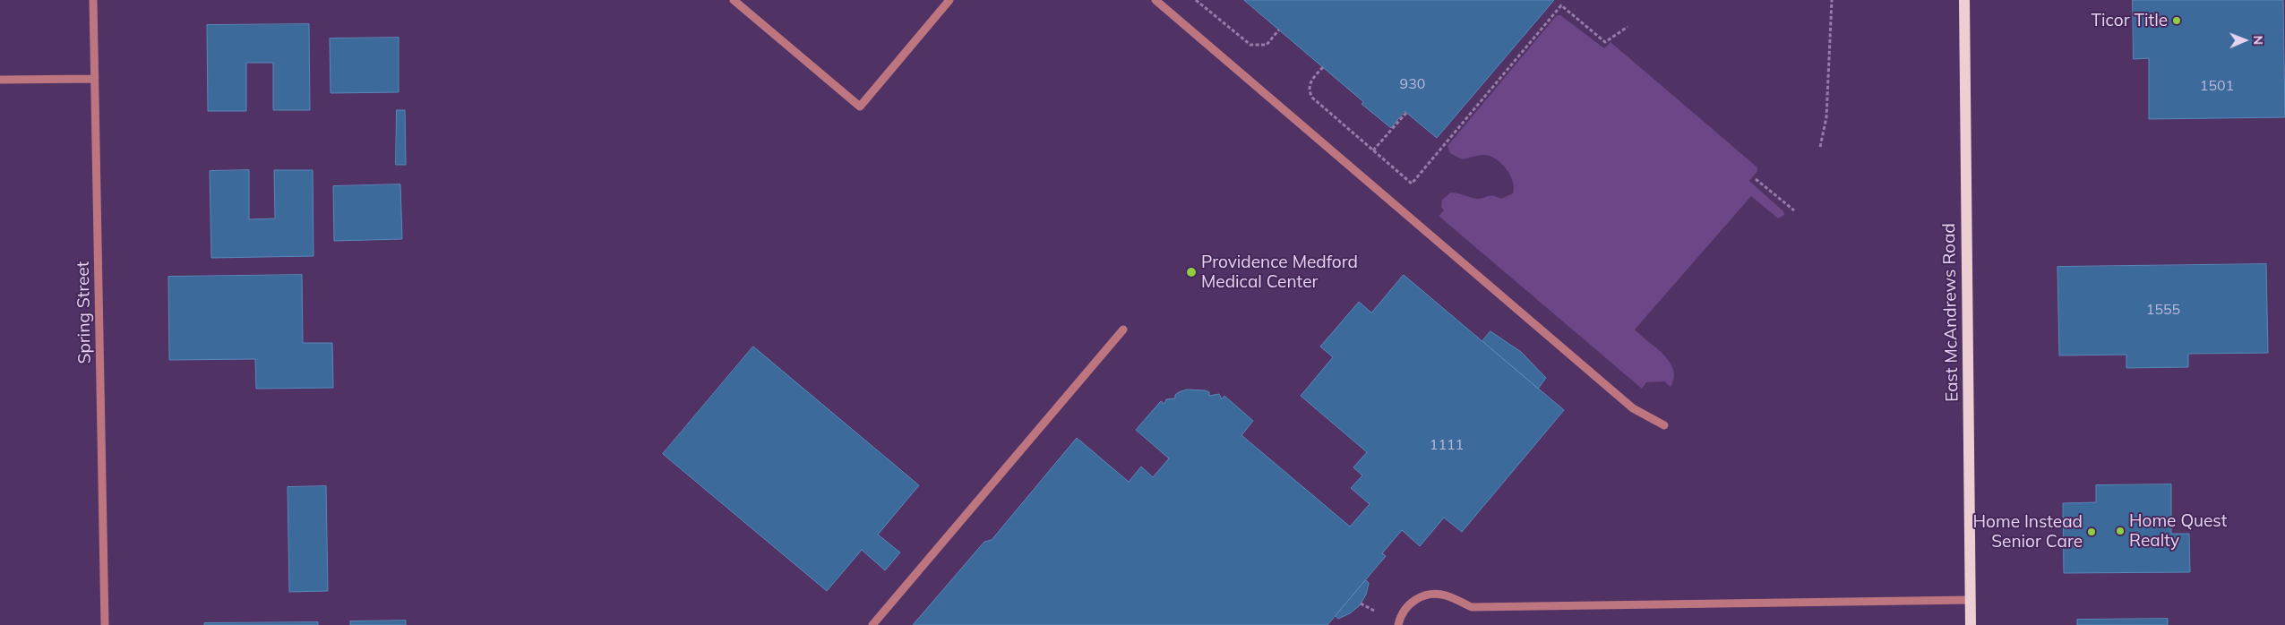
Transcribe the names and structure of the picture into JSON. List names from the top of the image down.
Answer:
{
  "streets": {
    "main road": ["East McAndrews Road"],
    "street": ["Spring Street"]
  },
  "places": [
    "Ticor Title",
    "Providence Medford Medical Center",
    "Home Quest Realty",
    "Home Instead Senior Care"
  ],
  "house_numbers": [
    "930",
    "1501",
    "1555",
    "1111"
  ],
  "north": "right"
}
